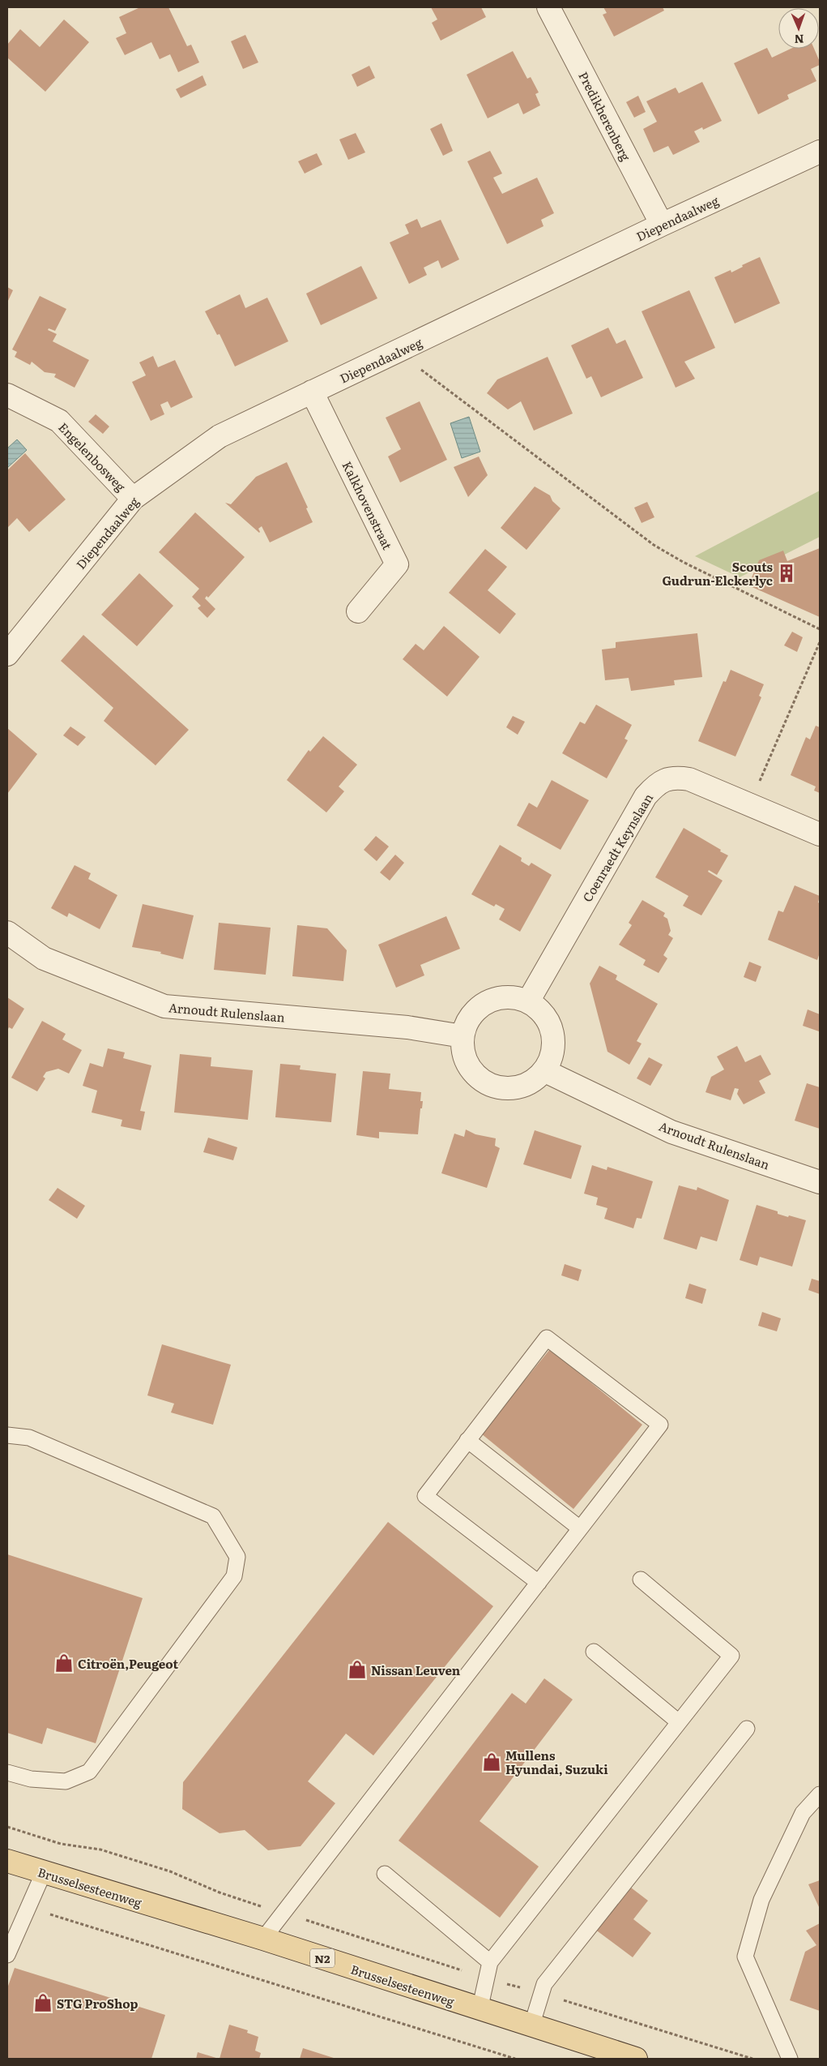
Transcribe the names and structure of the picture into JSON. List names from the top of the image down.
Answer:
{
  "streets": {
    "main road": ["Brusselsesteenweg", "N2"],
    "street": [
      "Predikherenberg",
      "Diependaalweg",
      "Engelenbosweg",
      "Kalkhovenstraat",
      "Coenraedt Keynslaan",
      "Arnoudt Rulenslaan"
    ]
  },
  "crossings": [
    ["Predikherenberg", "Diependaalweg"],
    ["Diependaalweg", "Engelenbosweg"],
    ["Diependaalweg", "Kalkhovenstraat"],
    ["Coenraedt Keynslaan", "Arnoudt Rulenslaan"]
  ],
  "places": {
    "building": ["Scouts Gudrun-Elckerlyc"],
    "shop": [
      "Citroën,Peugeot",
      "Nissan Leuven",
      "Mullens Hyundai, Suzuki",
      "STG ProShop"
    ]
  },
  "north": "bottom"
}
